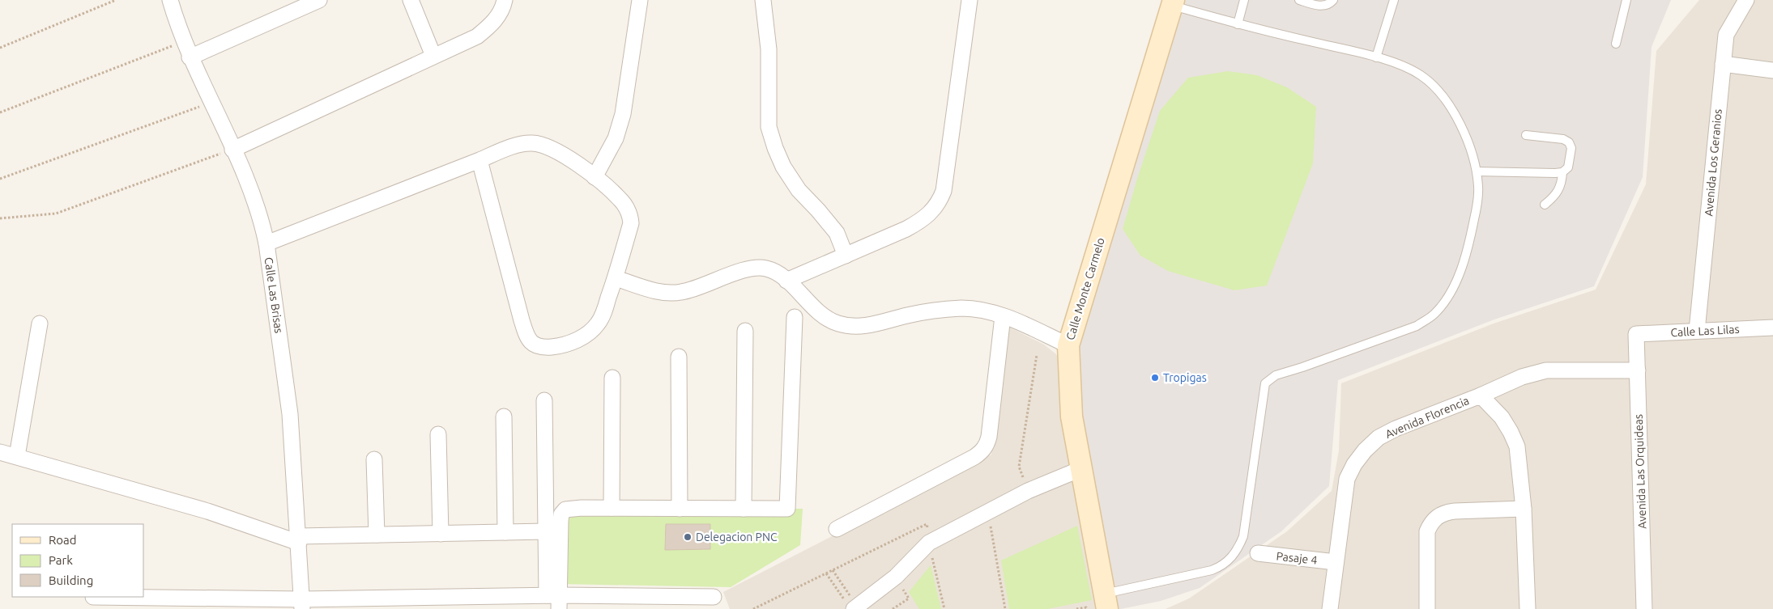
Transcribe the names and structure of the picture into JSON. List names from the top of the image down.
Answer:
{
  "streets": {
    "street": [
      "Avenida Los Geranios",
      "Calle Monte Carmelo",
      "Calle Las Brisas",
      "Calle Las Lilas",
      "Avenida Florencia",
      "Avenida Las Orquideas",
      "Pasaje 4"
    ]
  },
  "crossings": [
    ["Avenida Los Geranios", "Calle Las Lilas"],
    ["Calle Las Lilas", "Avenida Las Orquideas"],
    ["Avenida Florencia", "Pasaje 4"]
  ],
  "places": ["Tropigas", "Delegacion PNC"],
  "legend": ["Road", "Park", "Building"]
}
